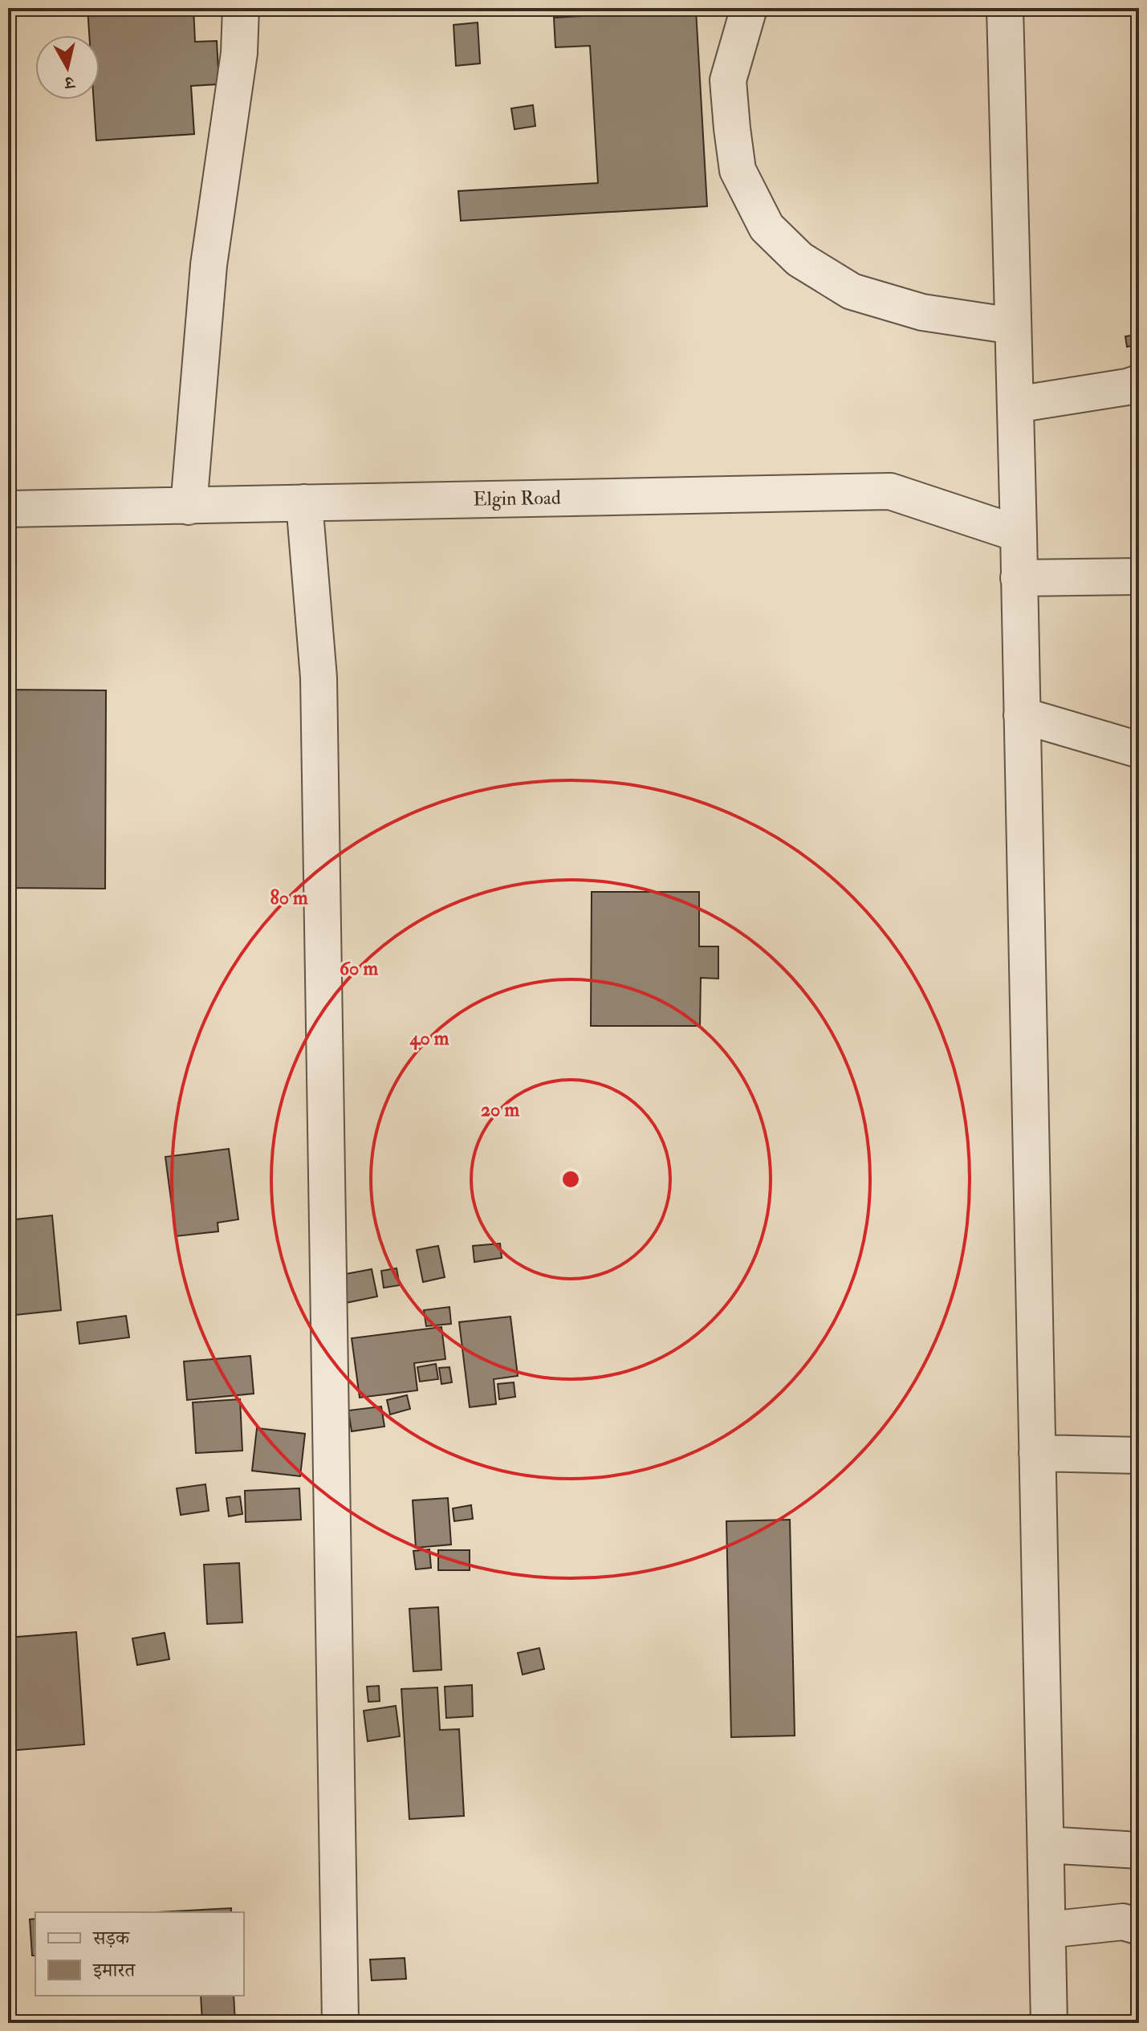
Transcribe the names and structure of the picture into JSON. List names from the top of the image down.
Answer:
{
  "streets": {
    "street": ["Elgin Road"]
  },
  "legend": ["सड़क", "इमारत"],
  "north": "bottom",
  "rings": [
    "80 m",
    "60 m",
    "40 m",
    "20 m"
  ]
}
